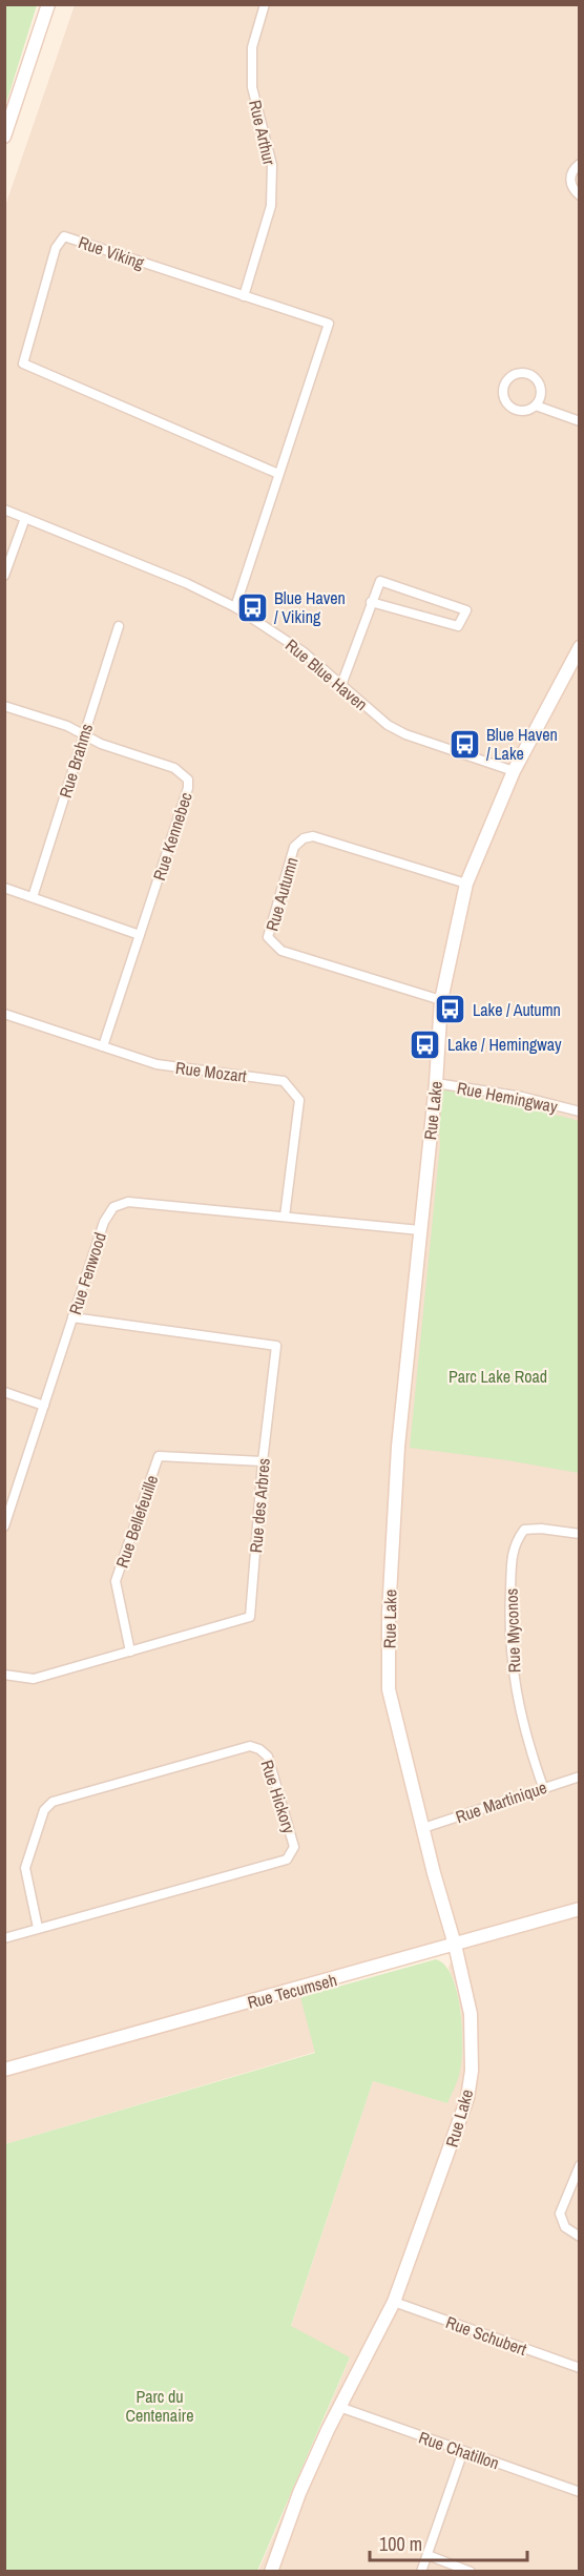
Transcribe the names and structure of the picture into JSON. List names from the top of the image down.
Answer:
{
  "streets": {
    "street": [
      "Rue Arthur",
      "Rue Viking",
      "Rue Blue Haven",
      "Rue Brahms",
      "Rue Kennebec",
      "Rue Autumn",
      "Rue Mozart",
      "Rue Hemingway",
      "Rue Lake",
      "Rue Fenwood",
      "Rue des Arbres",
      "Rue Bellefeuille",
      "Rue Myconos",
      "Rue Hickory",
      "Rue Martinique",
      "Rue Tecumseh",
      "Rue Schubert",
      "Rue Chatillon"
    ]
  },
  "crossings": [
    ["Rue Arthur", "Rue Viking"],
    ["Rue Viking", "Rue Blue Haven"],
    ["Rue Blue Haven", "Rue Lake"],
    ["Rue Brahms", "Rue Kennebec"],
    ["Rue Kennebec", "Rue Mozart"],
    ["Rue Autumn", "Rue Lake"],
    ["Rue Mozart", "Rue Fenwood"],
    ["Rue Hemingway", "Rue Lake"],
    ["Rue Lake", "Rue Fenwood"],
    ["Rue Lake", "Rue Martinique"],
    ["Rue Lake", "Rue Tecumseh"],
    ["Rue Lake", "Rue Schubert"],
    ["Rue Lake", "Rue Chatillon"],
    ["Rue Fenwood", "Rue des Arbres"],
    ["Rue des Arbres", "Rue Bellefeuille"],
    ["Rue Myconos", "Rue Martinique"]
  ],
  "parks": ["Parc Lake Road", "Parc du Centenaire"],
  "places": {
    "bus stop": [
      "Blue Haven / Viking",
      "Blue Haven / Lake",
      "Lake / Autumn",
      "Lake / Hemingway"
    ]
  },
  "scale_bar": "100 m"
}
